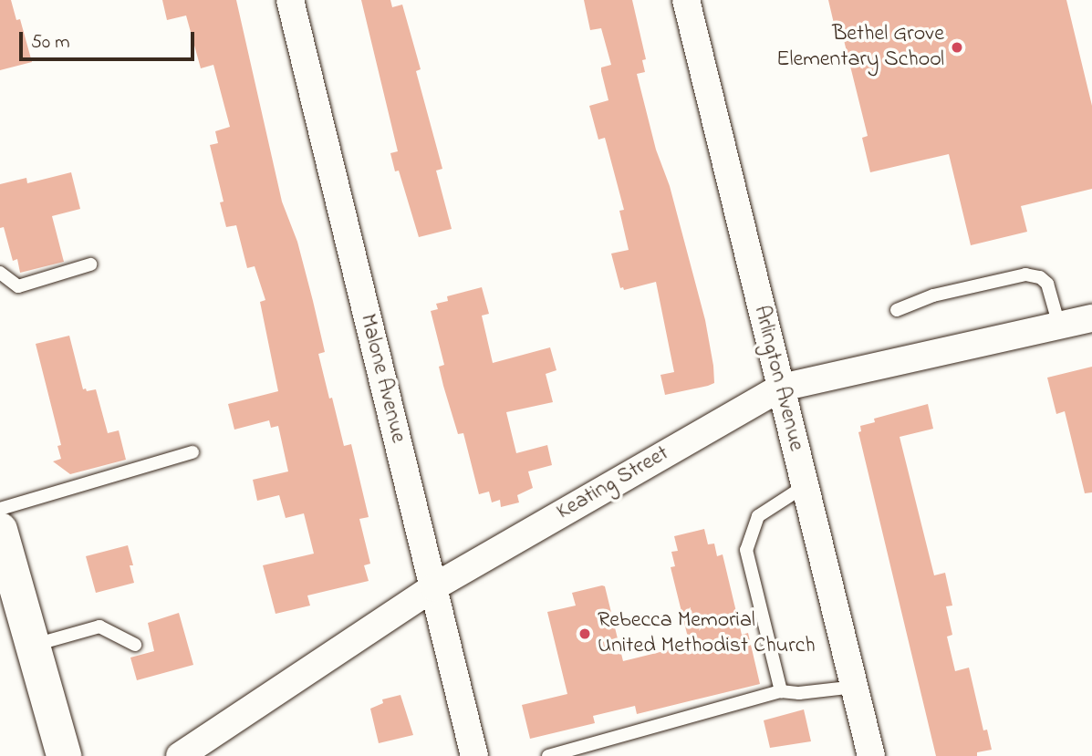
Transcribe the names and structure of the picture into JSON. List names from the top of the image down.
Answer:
{
  "streets": {
    "street": ["Malone Avenue", "Arlington Avenue", "Keating Street"]
  },
  "crossings": [
    ["Malone Avenue", "Keating Street"],
    ["Arlington Avenue", "Keating Street"]
  ],
  "places": ["Bethel Grove Elementary School", "Rebecca Memorial United Methodist Church"],
  "scale_bar": "50 m"
}
